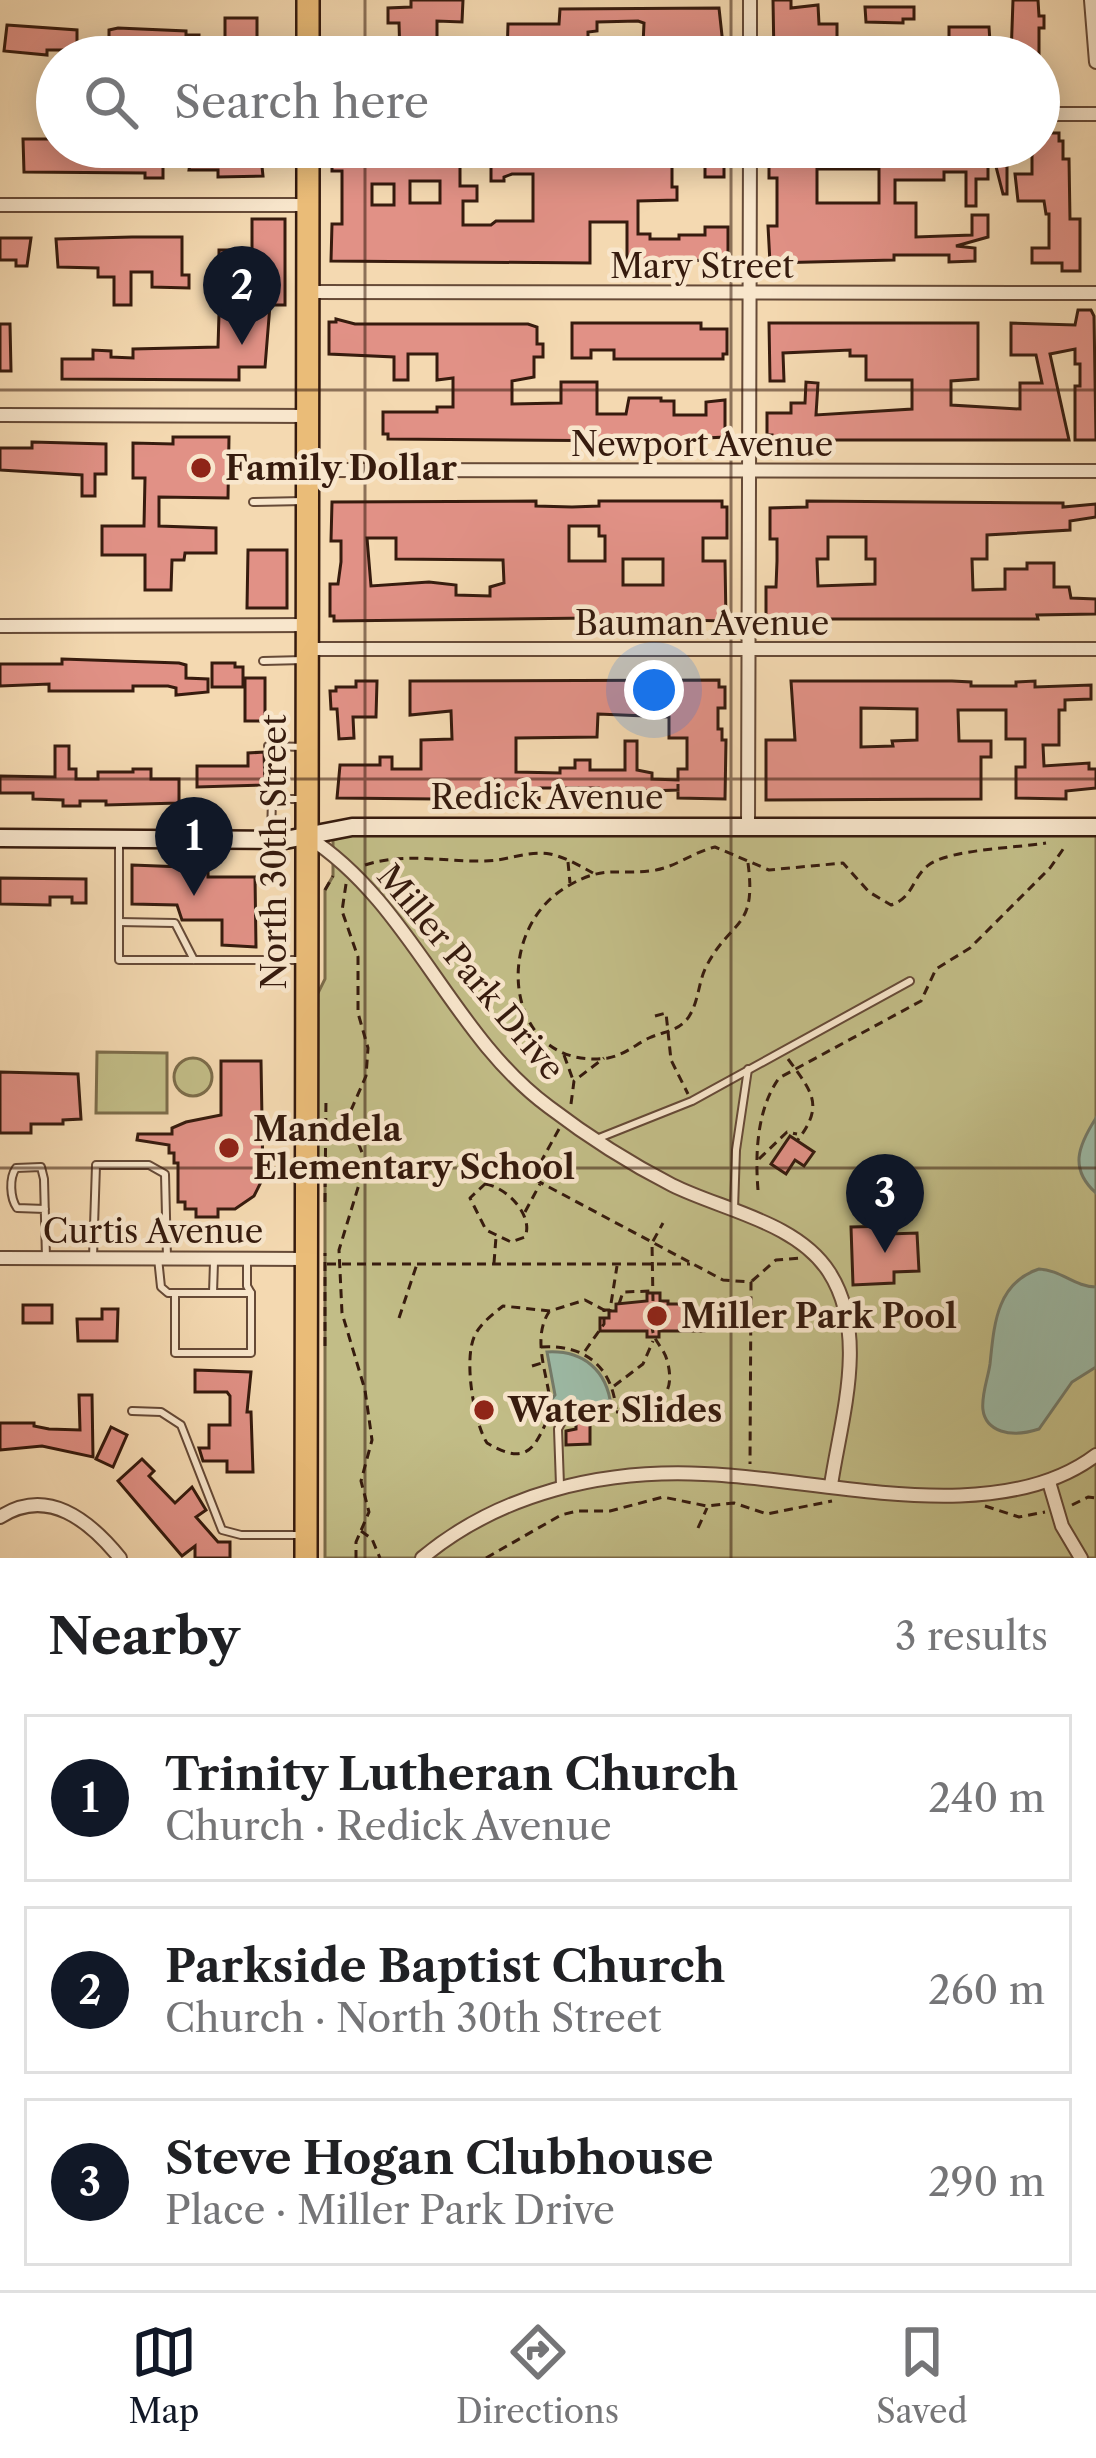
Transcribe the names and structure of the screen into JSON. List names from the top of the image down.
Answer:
{
  "streets": {
    "highway": ["North 30th Street"],
    "street": [
      "Mary Street",
      "Newport Avenue",
      "Bauman Avenue",
      "Redick Avenue",
      "Miller Park Drive",
      "Curtis Avenue"
    ]
  },
  "crossings": [
    ["Mary Street", "North 30th Street"],
    ["Newport Avenue", "North 30th Street"],
    ["Bauman Avenue", "North 30th Street"],
    ["Redick Avenue", "North 30th Street"],
    ["Redick Avenue", "Miller Park Drive"],
    ["North 30th Street", "Miller Park Drive"],
    ["North 30th Street", "Curtis Avenue"]
  ],
  "places": [
    "Family Dollar",
    "Mandela Elementary School",
    "Miller Park Pool",
    "Water Slides"
  ],
  "page": {
    "search": "Search here",
    "pins": ["2", "1", "3"],
    "heading": ["Nearby", "3 results"],
    "list": [
      {
        "mark": "1",
        "name": "Trinity Lutheran Church",
        "note": "Church · Redick Avenue",
        "value": "240 m"
      },
      {
        "mark": "2",
        "name": "Parkside Baptist Church",
        "note": "Church · North 30th Street",
        "value": "260 m"
      },
      {
        "mark": "3",
        "name": "Steve Hogan Clubhouse",
        "note": "Place · Miller Park Drive",
        "value": "290 m"
      }
    ],
    "nav": ["Map", "Directions", "Saved"]
  }
}
